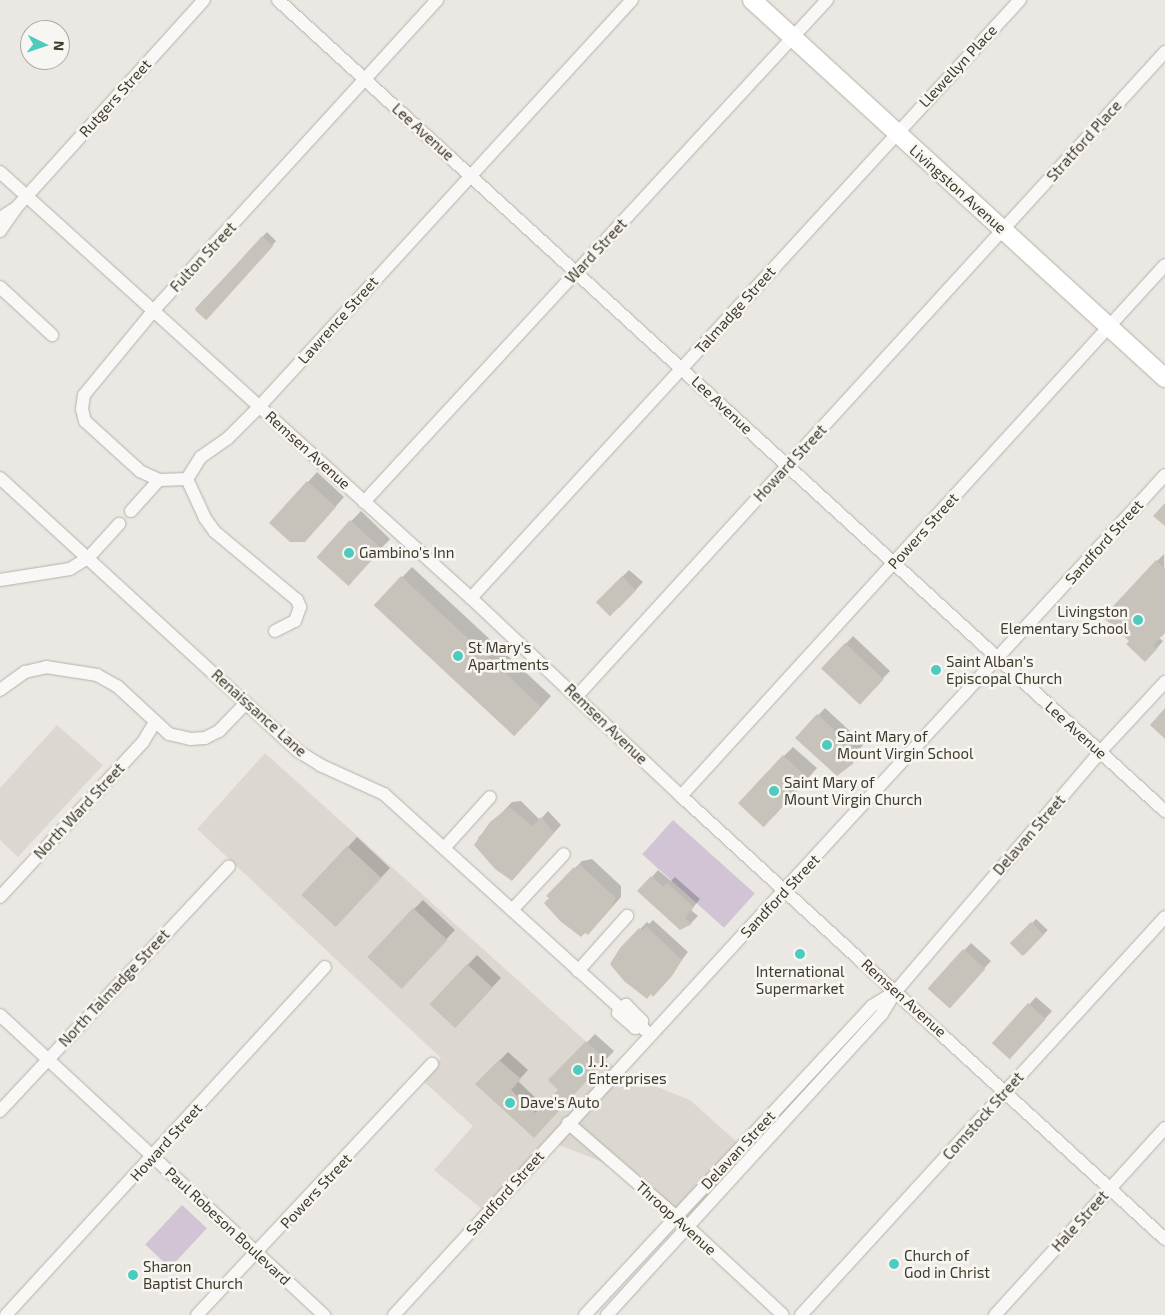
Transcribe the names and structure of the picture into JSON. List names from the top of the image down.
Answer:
{
  "streets": {
    "main road": ["Livingston Avenue"],
    "street": [
      "Llewellyn Place",
      "Rutgers Street",
      "Lee Avenue",
      "Stratford Place",
      "Ward Street",
      "Fulton Street",
      "Talmadge Street",
      "Lawrence Street",
      "Remsen Avenue",
      "Howard Street",
      "Powers Street",
      "Sandford Street",
      "Renaissance Lane",
      "North Ward Street",
      "Delavan Street",
      "North Talmadge Street",
      "Comstock Street",
      "Throop Avenue",
      "Hale Street",
      "Paul Robeson Boulevard"
    ]
  },
  "crossings": [
    ["Llewellyn Place", "Livingston Avenue"],
    ["Llewellyn Place", "Talmadge Street"],
    ["Rutgers Street", "Remsen Avenue"],
    ["Lee Avenue", "Ward Street"],
    ["Lee Avenue", "Fulton Street"],
    ["Lee Avenue", "Talmadge Street"],
    ["Lee Avenue", "Lawrence Street"],
    ["Lee Avenue", "Howard Street"],
    ["Lee Avenue", "Powers Street"],
    ["Lee Avenue", "Sandford Street"],
    ["Lee Avenue", "Delavan Street"],
    ["Stratford Place", "Livingston Avenue"],
    ["Stratford Place", "Howard Street"],
    ["Livingston Avenue", "Ward Street"],
    ["Livingston Avenue", "Talmadge Street"],
    ["Livingston Avenue", "Howard Street"],
    ["Livingston Avenue", "Powers Street"],
    ["Ward Street", "Remsen Avenue"],
    ["Fulton Street", "Remsen Avenue"],
    ["Talmadge Street", "Remsen Avenue"],
    ["Lawrence Street", "Remsen Avenue"],
    ["Remsen Avenue", "Howard Street"],
    ["Remsen Avenue", "Powers Street"],
    ["Remsen Avenue", "Sandford Street"],
    ["Remsen Avenue", "Delavan Street"],
    ["Remsen Avenue", "Comstock Street"],
    ["Remsen Avenue", "Hale Street"],
    ["Howard Street", "Paul Robeson Boulevard"],
    ["Powers Street", "Paul Robeson Boulevard"],
    ["Sandford Street", "Renaissance Lane"],
    ["Sandford Street", "Throop Avenue"],
    ["Delavan Street", "Throop Avenue"],
    ["North Talmadge Street", "Paul Robeson Boulevard"]
  ],
  "places": [
    "Gambino's Inn",
    "Livingston Elementary School",
    "St Mary's Apartments",
    "Saint Alban's Episcopal Church",
    "Saint Mary of Mount Virgin School",
    "Saint Mary of Mount Virgin Church",
    "International Supermarket",
    "J. J. Enterprises",
    "Dave's Auto",
    "Church of God in Christ",
    "Sharon Baptist Church"
  ],
  "north": "right"
}
